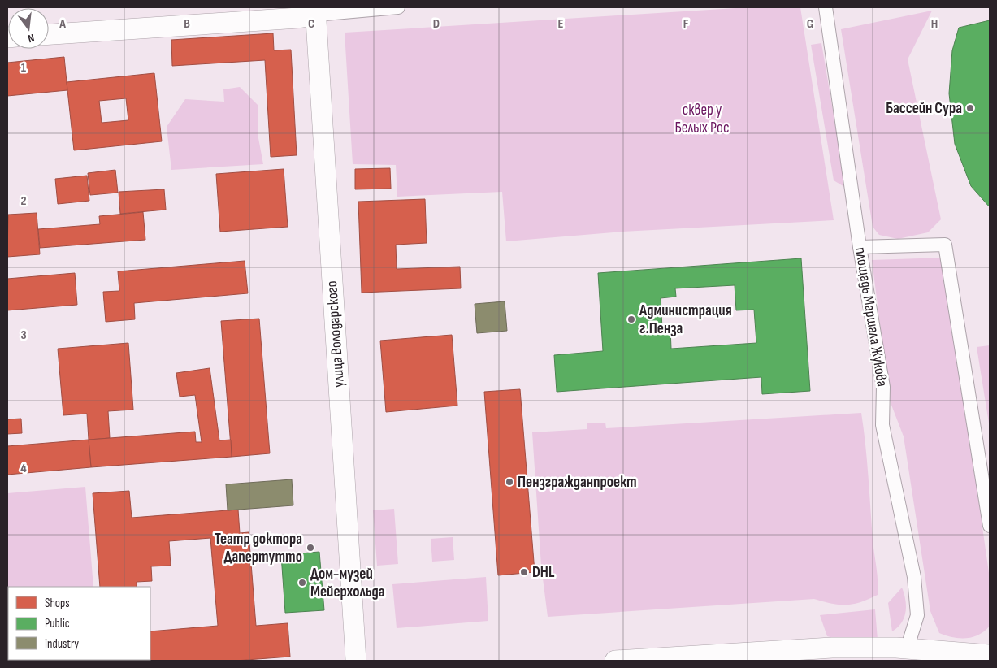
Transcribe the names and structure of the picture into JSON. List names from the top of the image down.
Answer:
{
  "streets": {
    "main road": ["улица Володарского"],
    "street": ["площадь Маршала Жукова"]
  },
  "parks": ["сквер у Белых Рос"],
  "places": [
    "Бассейн Сура",
    "Администрация г.Пенза",
    "Пензгражданпроект",
    "Театр доктора Дапертутто",
    "DHL",
    "Дом-музей Мейерхольда"
  ],
  "legend": ["Shops", "Public", "Industry"],
  "north": "bottom",
  "grid": {
    "columns": [
      "A",
      "B",
      "C",
      "D",
      "E",
      "F",
      "G",
      "H"
    ],
    "rows": [
      "1",
      "2",
      "3",
      "4"
    ]
  }
}
